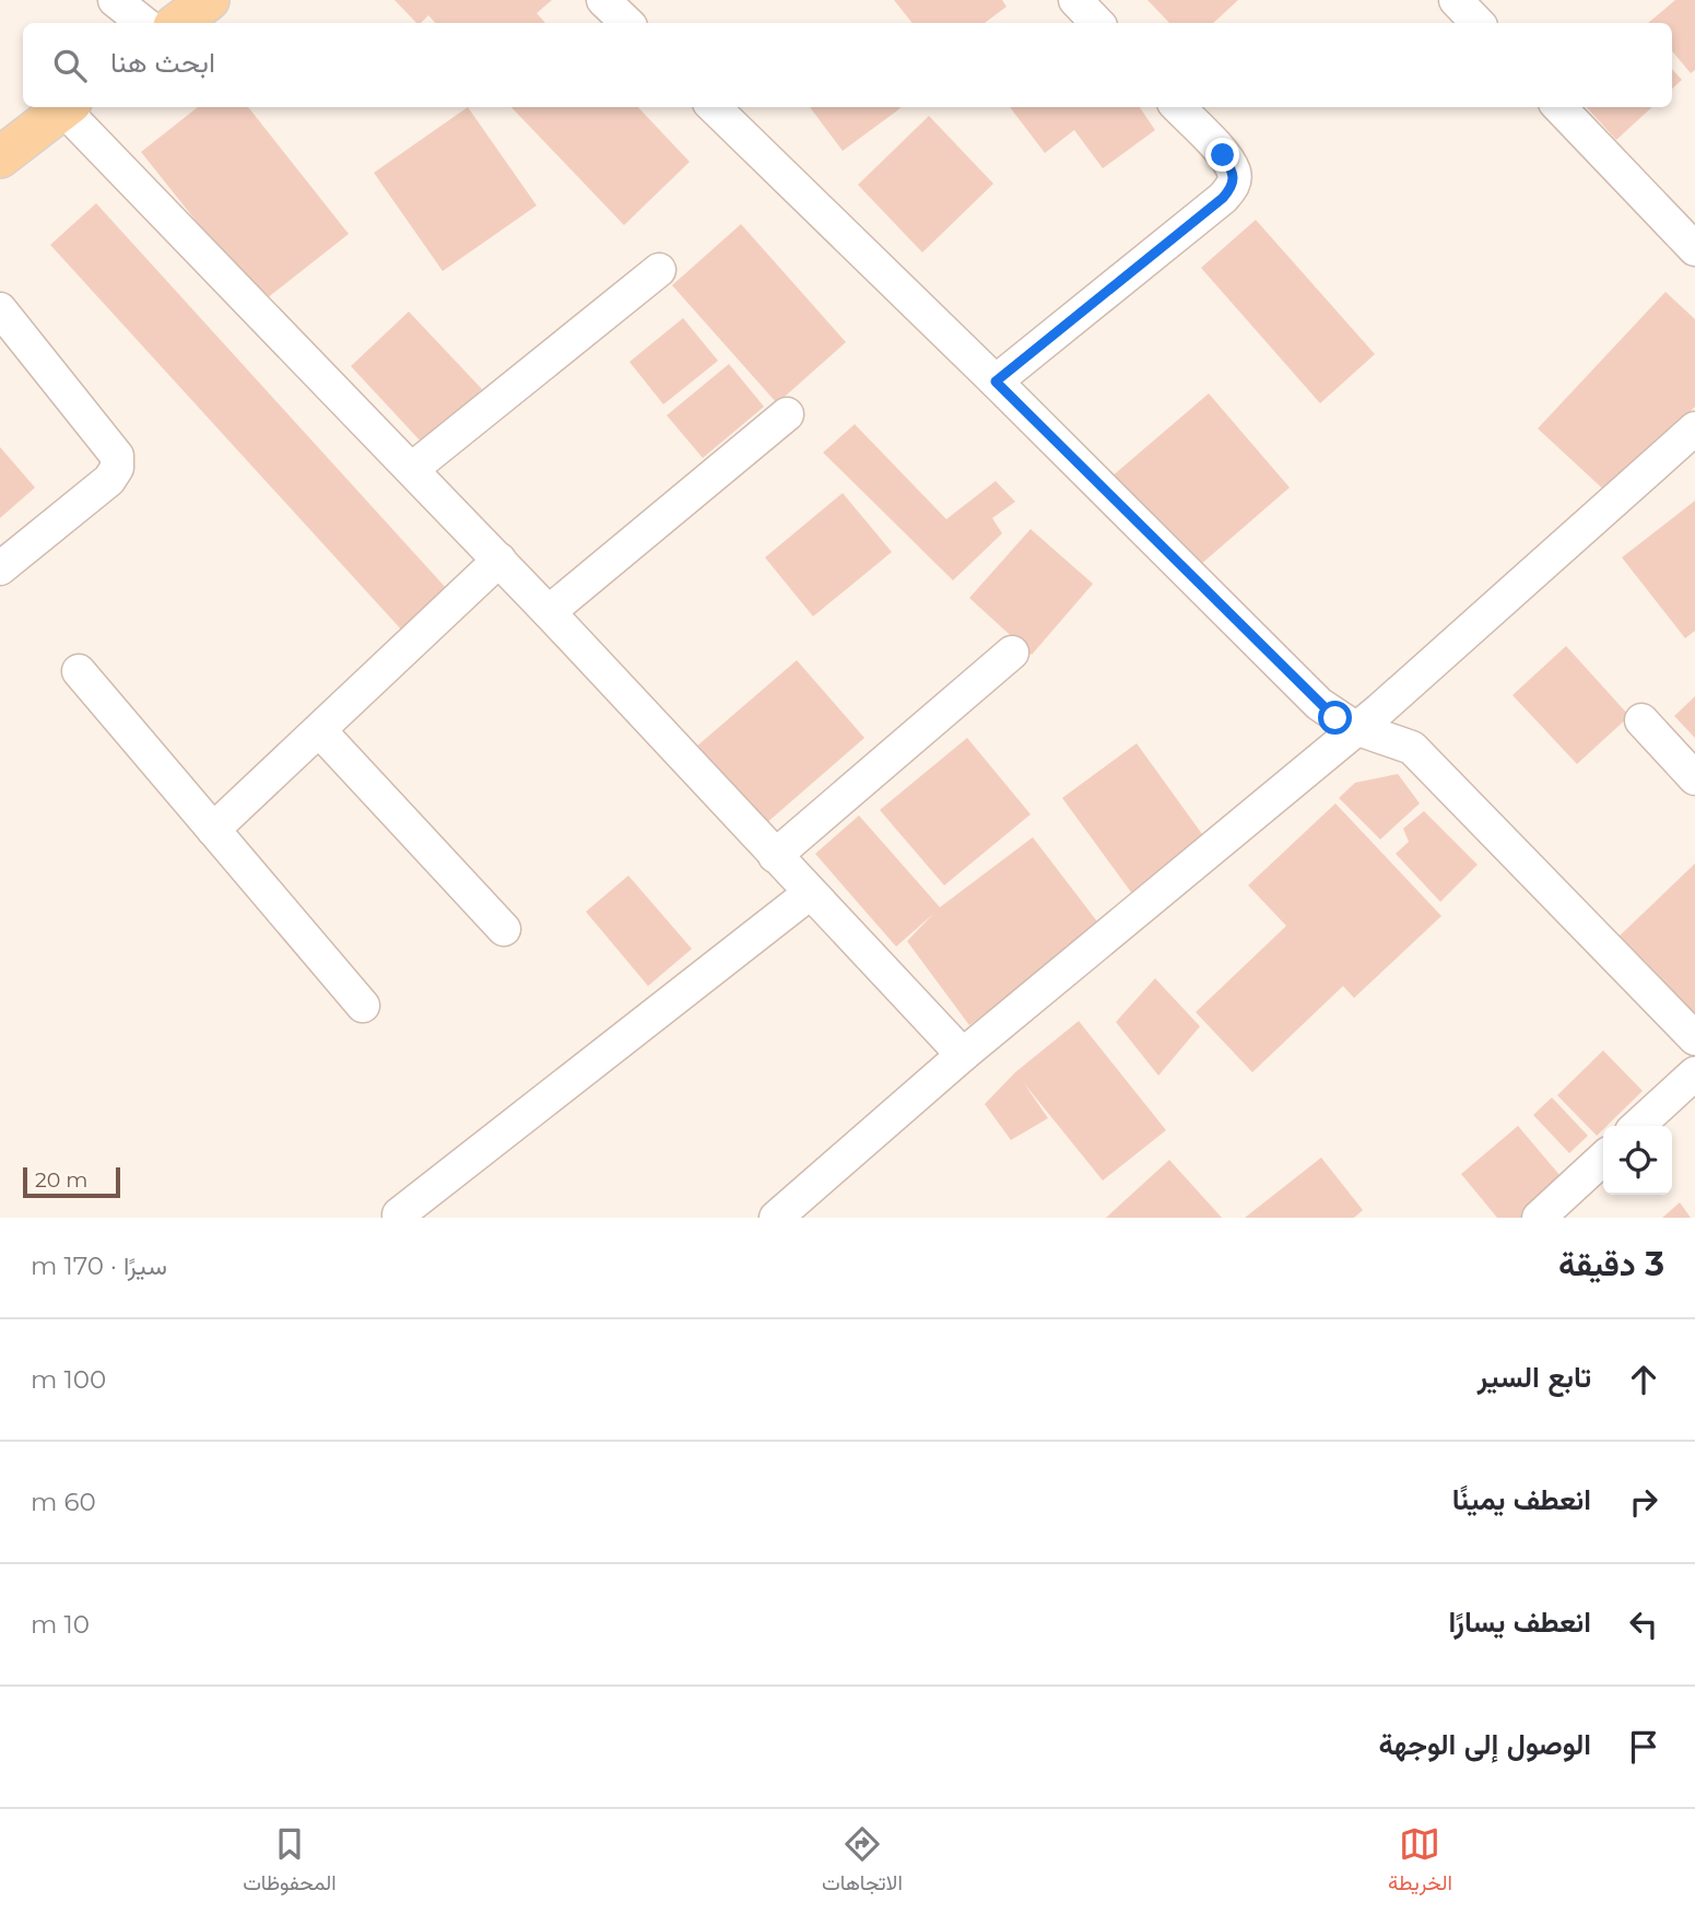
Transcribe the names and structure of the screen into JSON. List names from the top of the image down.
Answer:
{
  "scale_bar": "20 m",
  "page": {
    "search": "ابحث هنا",
    "scale": "20 m",
    "heading": ["3 دقيقة", "سيرًا · 170 m"],
    "list": [
      ["تابع السير", "100 m"],
      ["انعطف يمينًا", "60 m"],
      ["انعطف يسارًا", "10 m"],
      "الوصول إلى الوجهة"
    ],
    "nav": ["الخريطة", "الاتجاهات", "المحفوظات"]
  }
}
